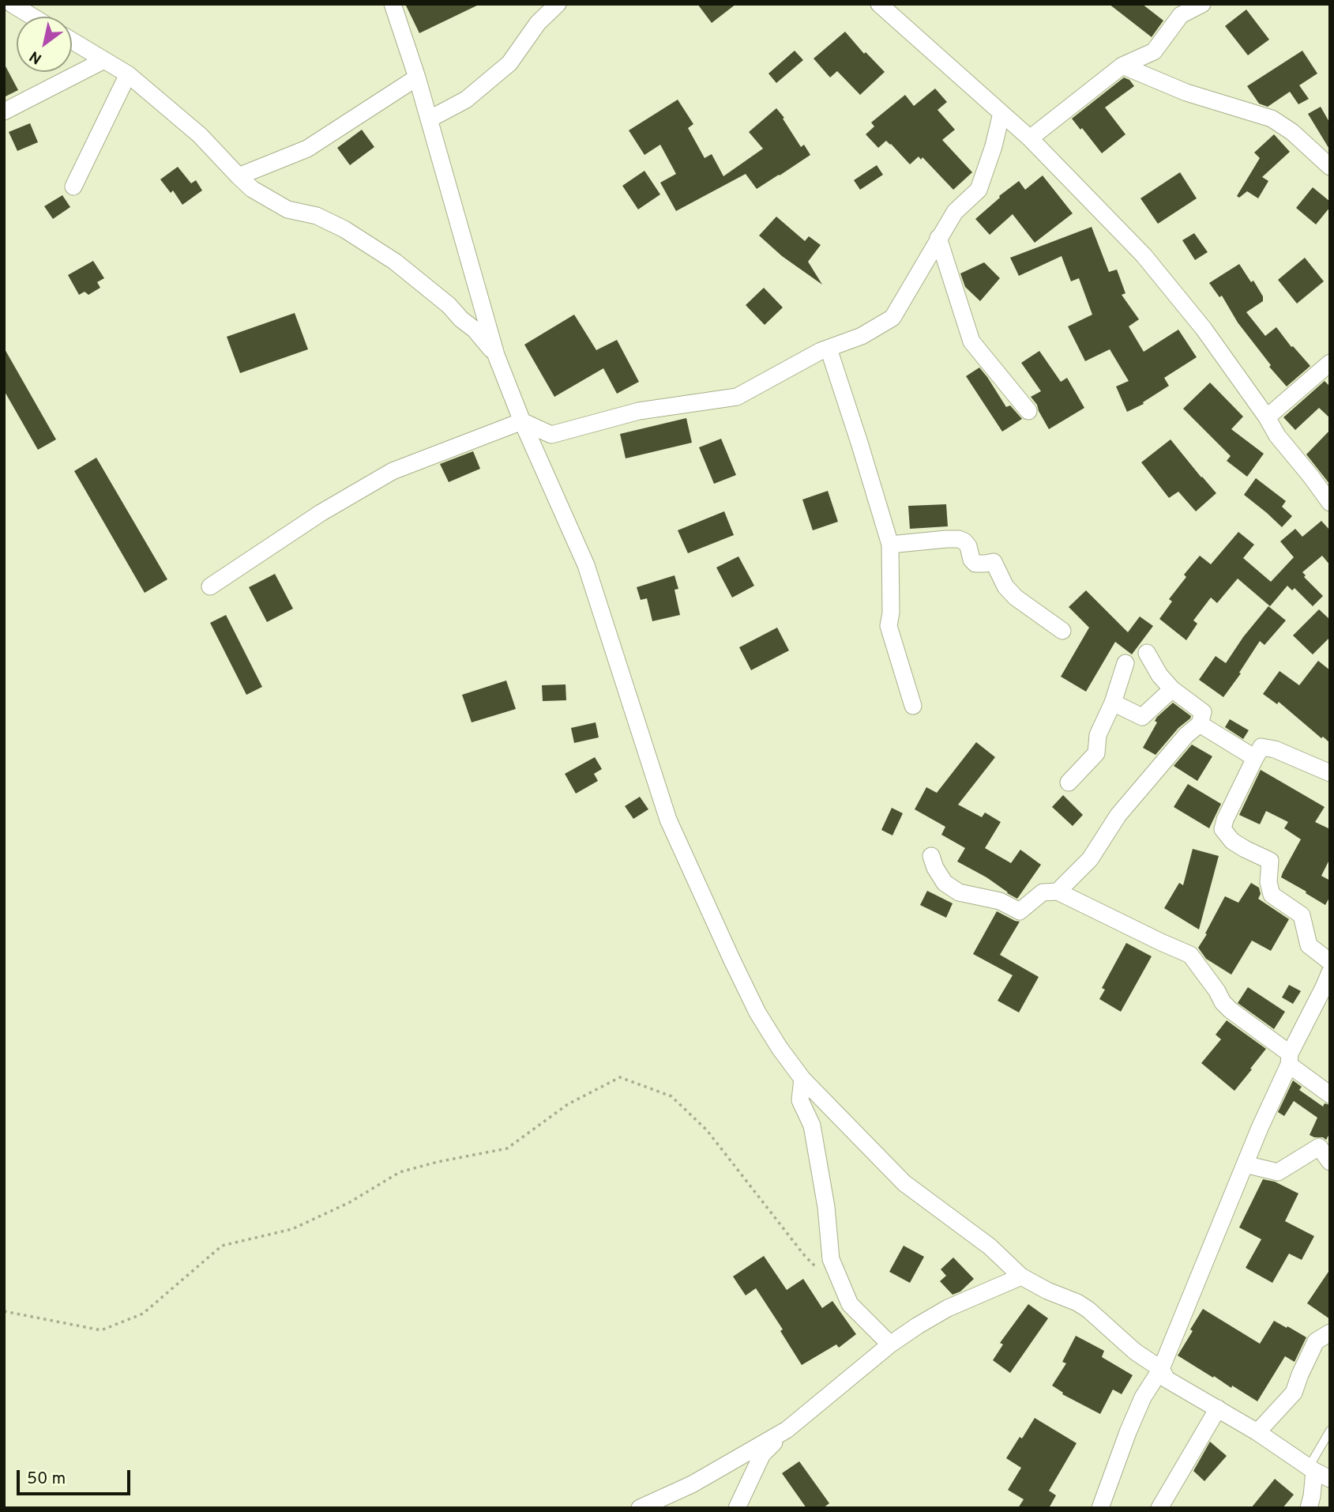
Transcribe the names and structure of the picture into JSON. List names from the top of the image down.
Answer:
{
  "scale_bar": "50 m",
  "north": "bottom left"
}
